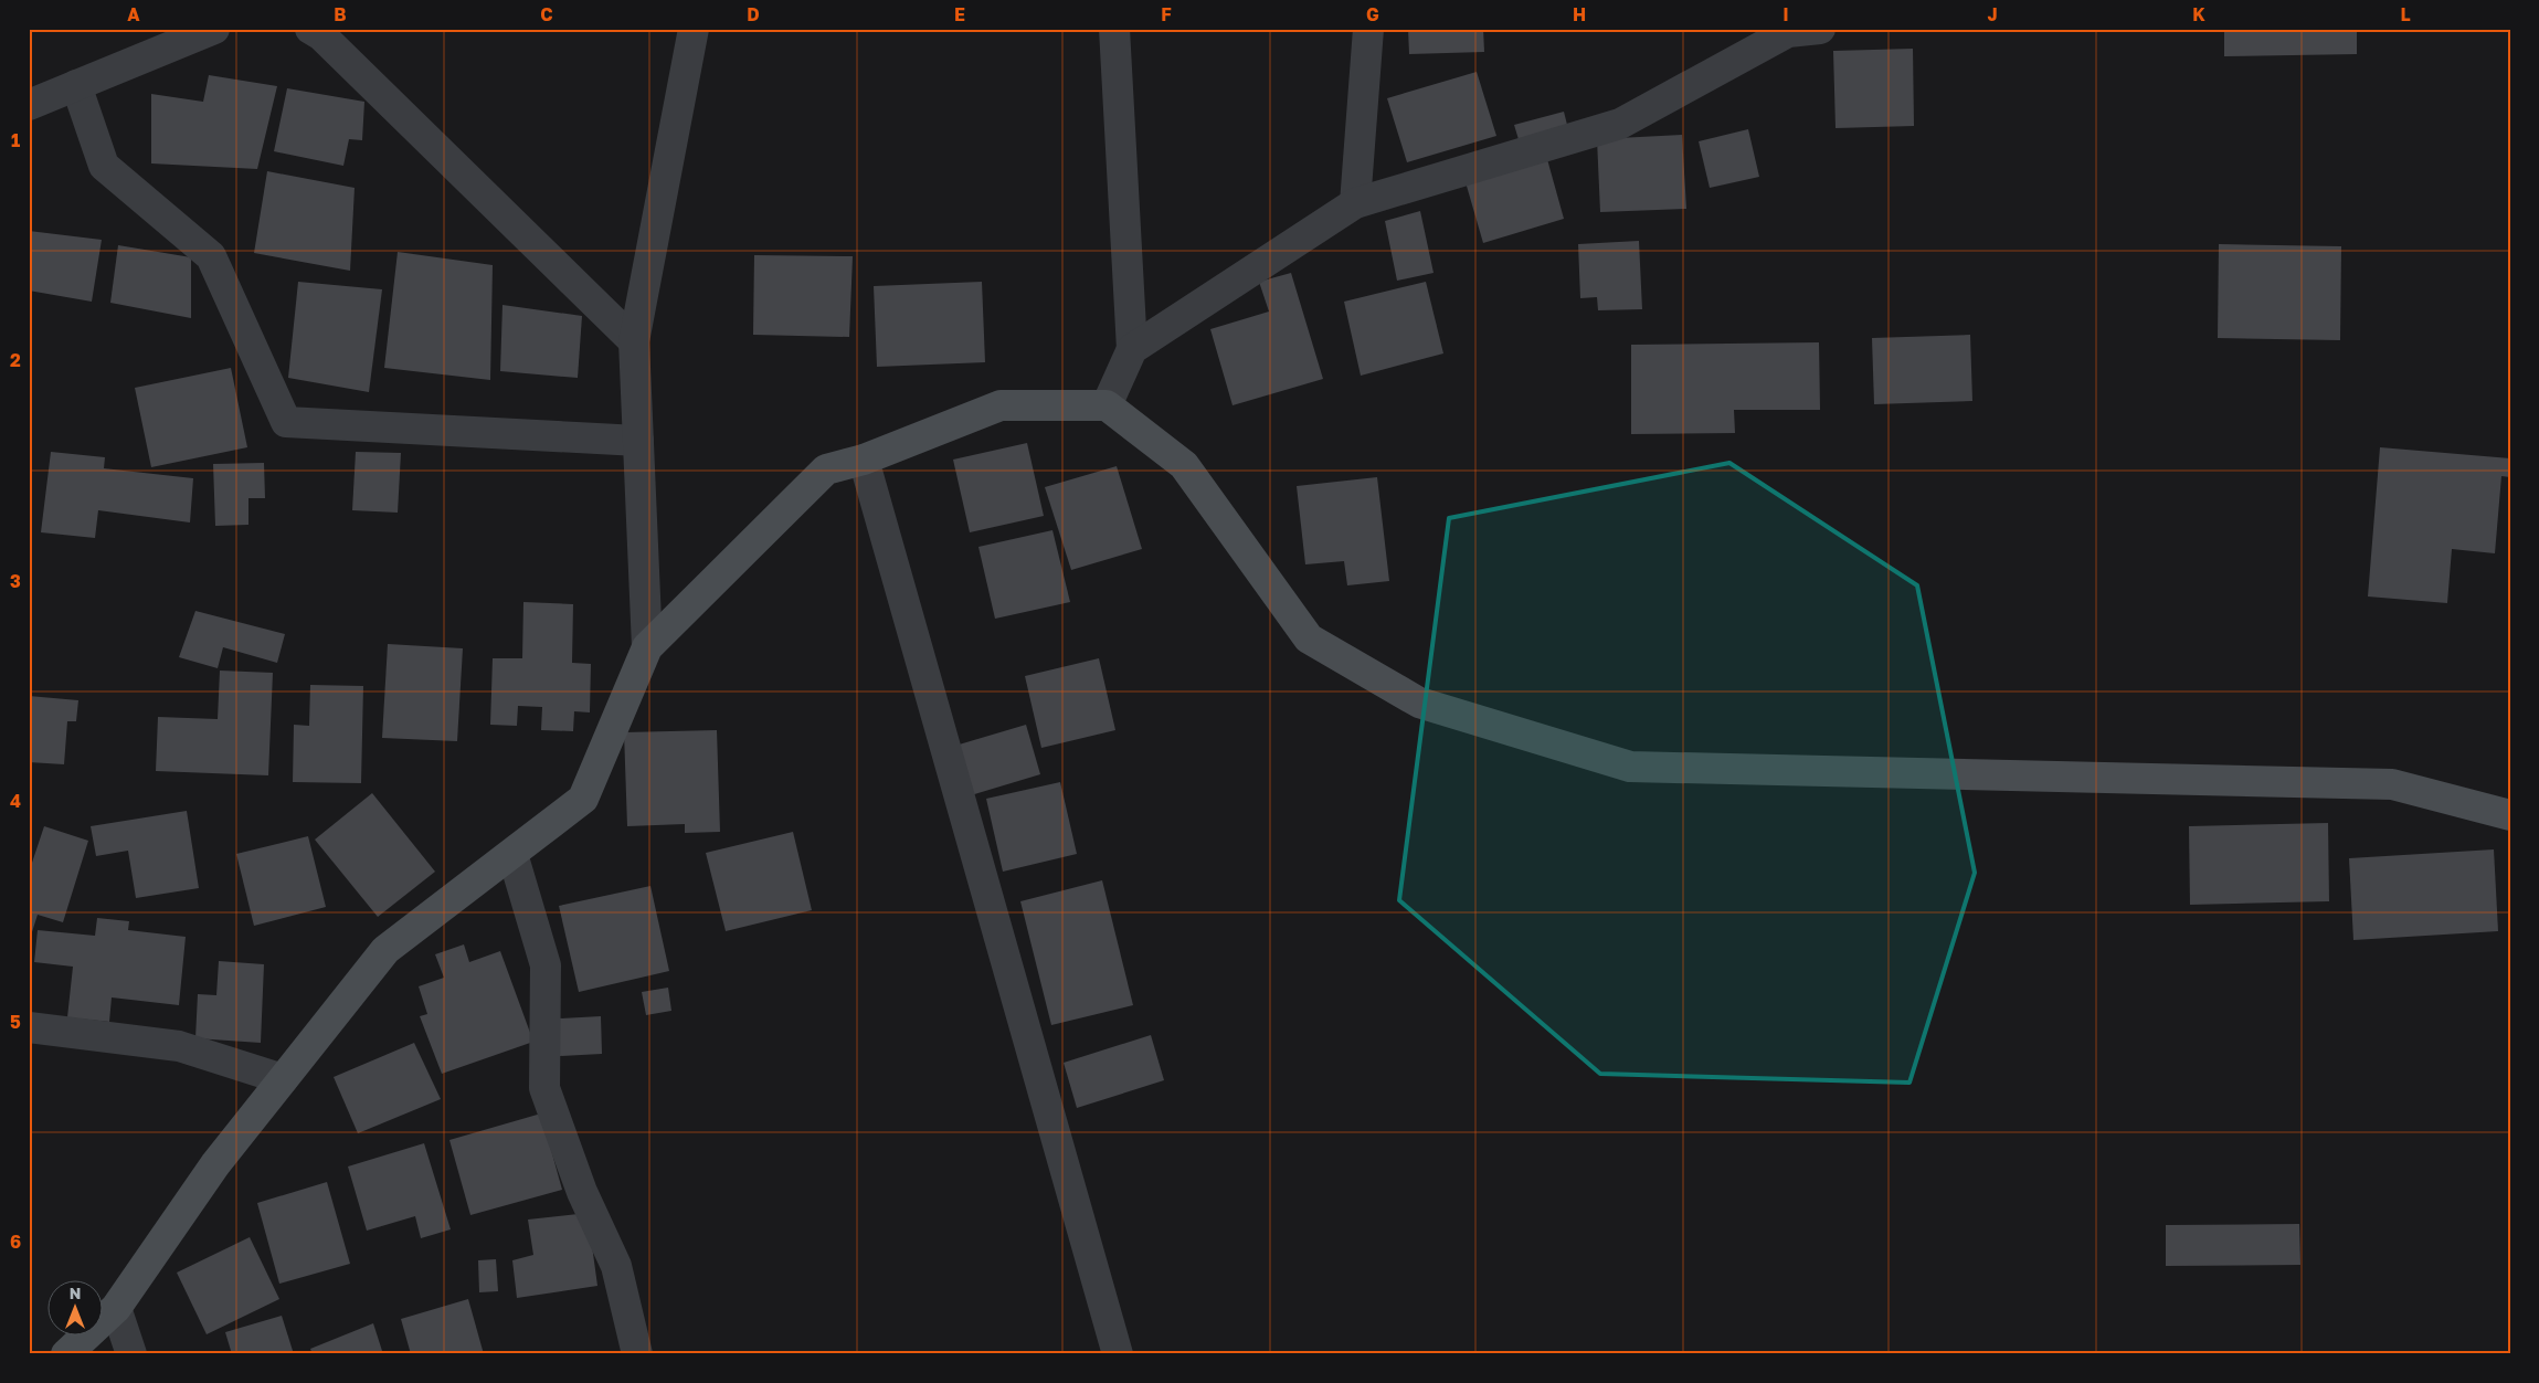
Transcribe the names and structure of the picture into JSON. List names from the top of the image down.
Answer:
{
  "north": "top",
  "grid": {
    "columns": [
      "A",
      "B",
      "C",
      "D",
      "E",
      "F",
      "G",
      "H",
      "I",
      "J",
      "K",
      "L"
    ],
    "rows": [
      "1",
      "2",
      "3",
      "4",
      "5",
      "6"
    ]
  }
}
